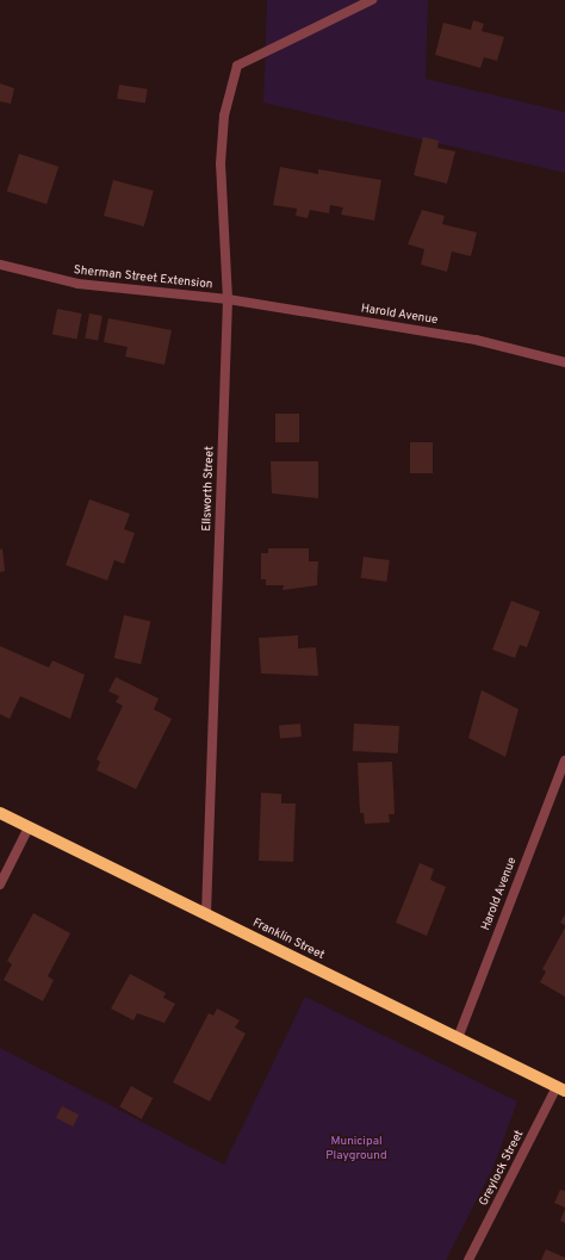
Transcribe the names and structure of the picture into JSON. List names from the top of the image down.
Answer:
{
  "streets": {
    "main road": ["Franklin Street"],
    "street": [
      "Sherman Street Extension",
      "Harold Avenue",
      "Ellsworth Street",
      "Greylock Street"
    ]
  },
  "crossings": [
    ["Sherman Street Extension", "Harold Avenue"],
    ["Sherman Street Extension", "Ellsworth Street"],
    ["Harold Avenue", "Ellsworth Street"],
    ["Harold Avenue", "Franklin Street"],
    ["Ellsworth Street", "Franklin Street"],
    ["Franklin Street", "Greylock Street"]
  ],
  "parks": ["Municipal Playground"]
}
